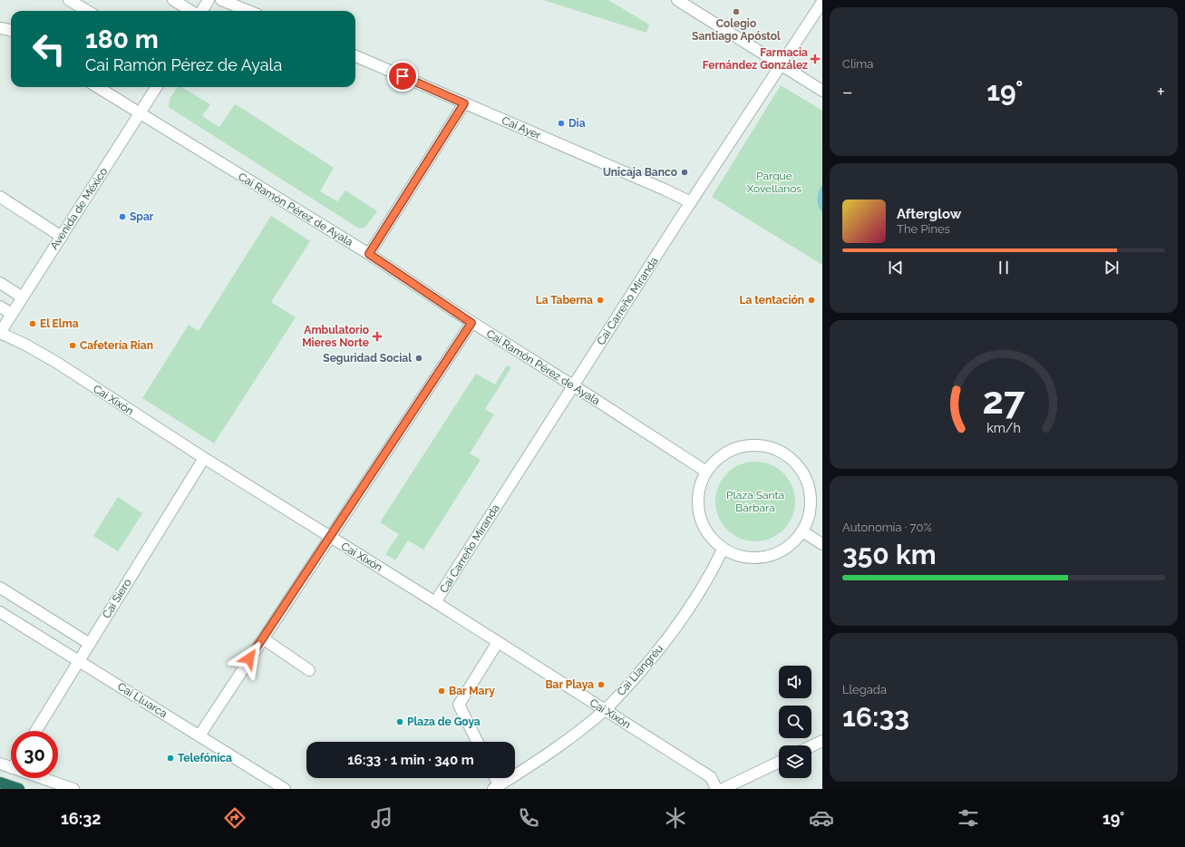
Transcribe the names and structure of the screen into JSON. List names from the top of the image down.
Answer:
{
  "streets": {
    "street": [
      "Cai Ayer",
      "Avenida de México",
      "Cai Ramón Pérez de Ayala",
      "Cai Carreño Miranda",
      "Cai Xixón",
      "Cai Siero",
      "Cai Llangréu",
      "Cai Ḷḷuarca"
    ]
  },
  "crossings": [
    ["Cai Ayer", "Cai Carreño Miranda"],
    ["Avenida de México", "Cai Ramón Pérez de Ayala"],
    ["Avenida de México", "Cai Xixón"],
    ["Cai Ramón Pérez de Ayala", "Cai Carreño Miranda"],
    ["Cai Ramón Pérez de Ayala", "Cai Llangréu"],
    ["Cai Carreño Miranda", "Cai Xixón"],
    ["Cai Xixón", "Cai Siero"],
    ["Cai Xixón", "Cai Llangréu"],
    ["Cai Siero", "Cai Ḷḷuarca"]
  ],
  "parks": ["Parque Xovellanos", "Plaza Santa Bárbara"],
  "places": {
    "other": [
      "Colegio Santiago Apóstol",
      "Dia",
      "Unicaja Banco",
      "Spar",
      "La Taberna",
      "La tentación",
      "El Elma",
      "Cafetería Rian",
      "Seguridad Social",
      "Bar Playa",
      "Bar Mary",
      "Plaza de Goya",
      "Telefónica"
    ],
    "health": ["Farmacia Fernández González", "Ambulatorio Mieres Norte"]
  },
  "page": {
    "tile": [
      "Clima",
      ["Autonomía · 70%", "350 km"],
      ["Llegada", "16:33"]
    ],
    "turn": ["180 m", "Cai Ramón Pérez de Ayala"],
    "heat": ["−", "19°", "+"],
    "song": ["Afterglow", "The Pines"],
    "limit": "30",
    "trip": "16:33 · 1 min · 340 m",
    "tabs": ["16:32", "19°"],
    "gauge": ["27", "km/h"]
  }
}
